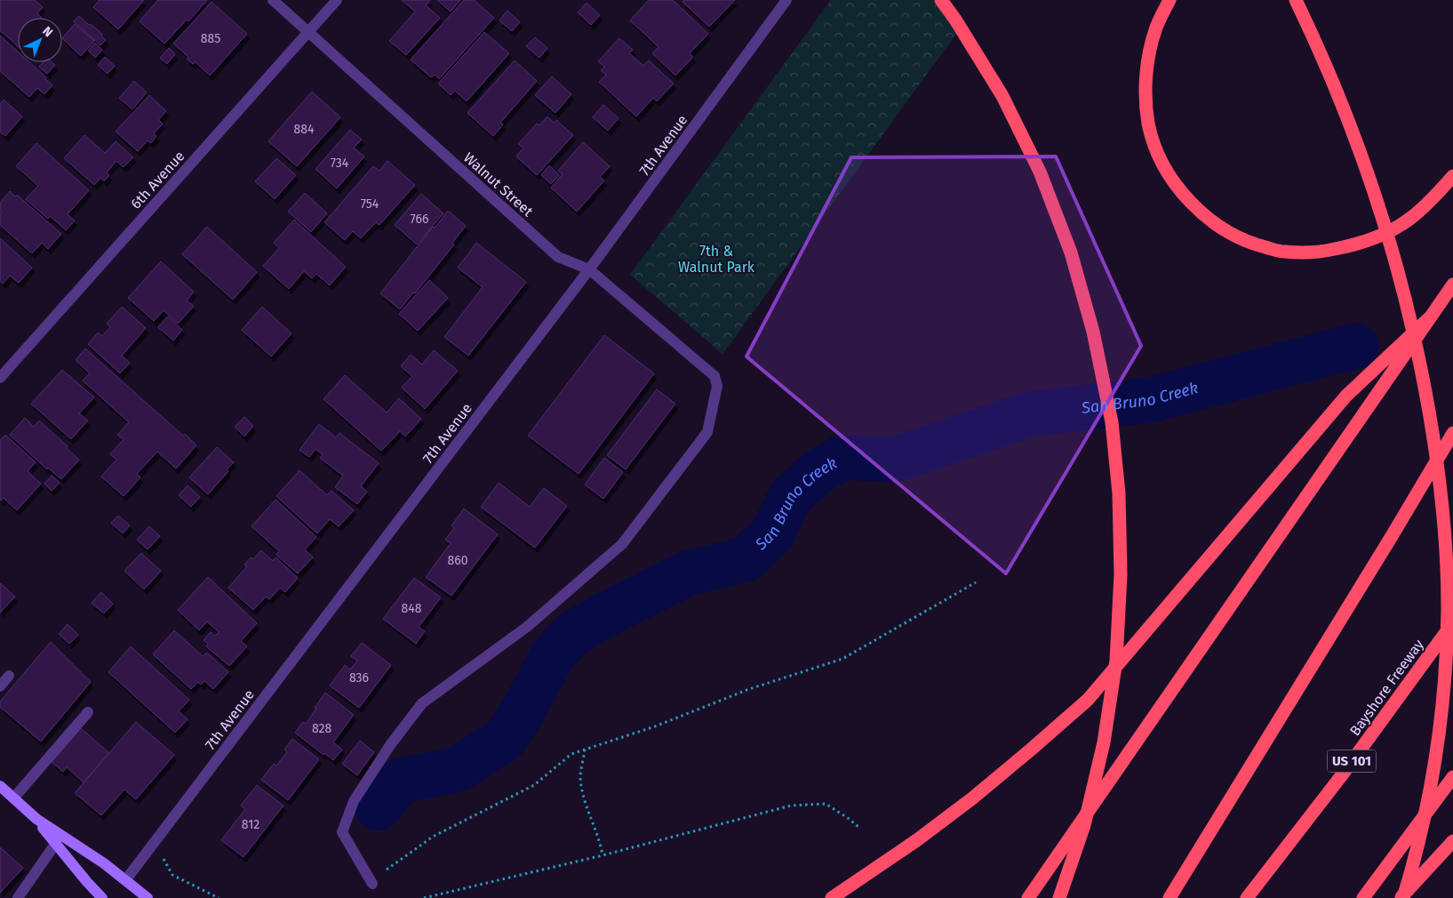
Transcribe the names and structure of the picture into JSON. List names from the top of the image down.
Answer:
{
  "streets": {
    "highway": ["Bayshore Freeway", "US 101"],
    "street": ["7th Avenue", "6th Avenue", "Walnut Street"]
  },
  "crossings": [
    ["7th Avenue", "Walnut Street"],
    ["6th Avenue", "Walnut Street"]
  ],
  "water": ["San Bruno Creek"],
  "parks": ["7th & Walnut Park"],
  "house_numbers": [
    "885",
    "884",
    "734",
    "754",
    "766",
    "860",
    "848",
    "836",
    "828",
    "812"
  ],
  "north": "top right"
}
